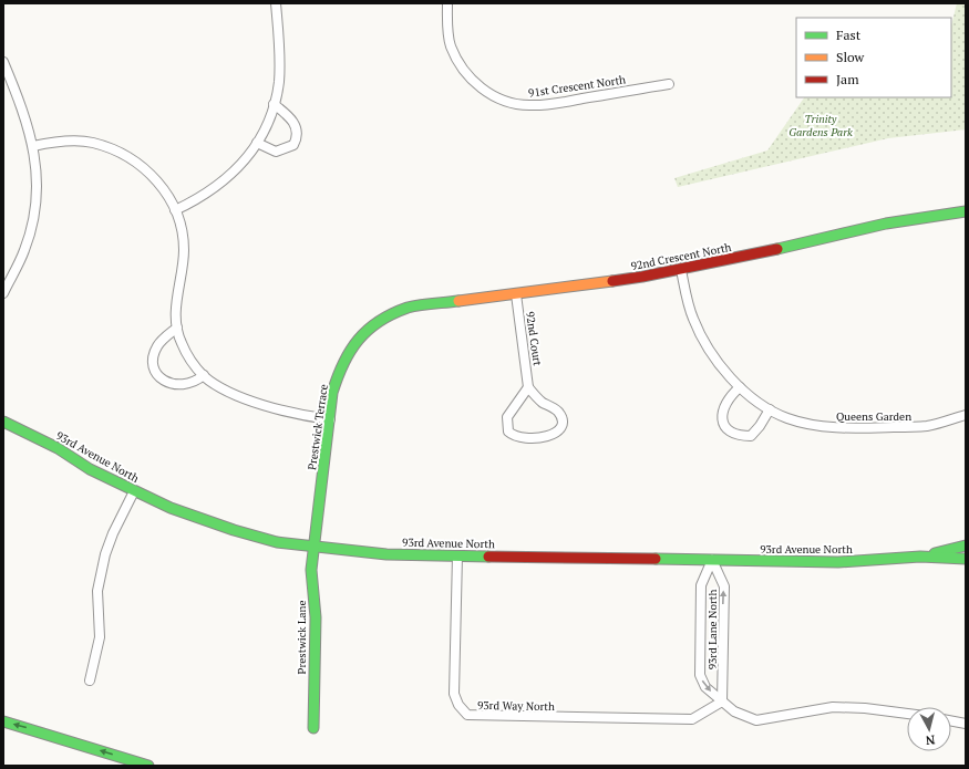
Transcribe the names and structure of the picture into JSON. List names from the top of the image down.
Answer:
{
  "streets": {
    "main road": [
      "92nd Crescent North",
      "Prestwick Terrace",
      "93rd Avenue North",
      "Prestwick Lane"
    ],
    "street": [
      "91st Crescent North",
      "92nd Court",
      "Queens Garden",
      "93rd Lane North",
      "93rd Way North"
    ]
  },
  "crossings": [
    ["92nd Crescent North", "92nd Court"],
    ["92nd Crescent North", "Queens Garden"],
    ["92nd Crescent North", "Prestwick Terrace"],
    ["Prestwick Terrace", "93rd Avenue North"],
    ["Prestwick Terrace", "Prestwick Lane"],
    ["93rd Avenue North", "93rd Lane North"],
    ["93rd Avenue North", "Prestwick Lane"],
    ["93rd Avenue North", "93rd Way North"],
    ["93rd Lane North", "93rd Way North"]
  ],
  "parks": ["Trinity Gardens Park"],
  "legend": ["Fast", "Slow", "Jam"],
  "north": "bottom"
}
